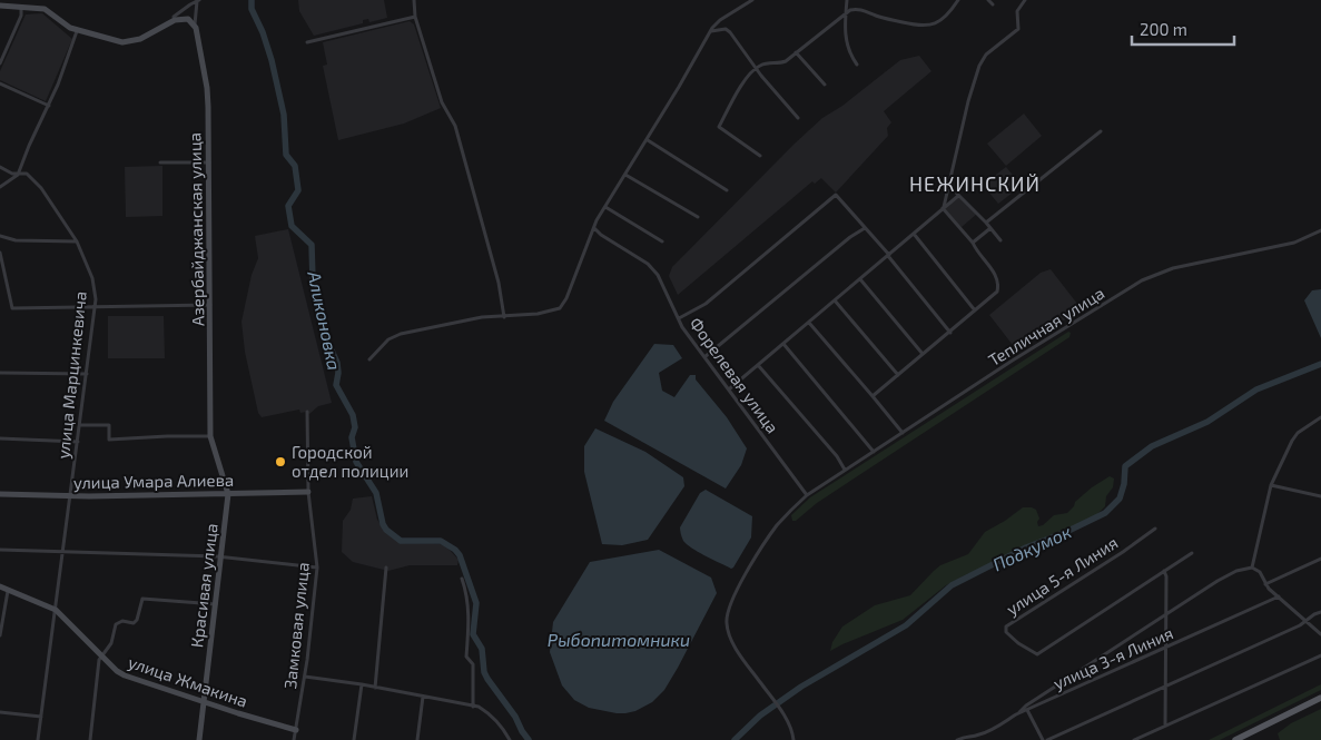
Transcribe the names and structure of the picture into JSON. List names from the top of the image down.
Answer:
{
  "streets": {
    "main road": [
      "Азербайджанская улица",
      "улица Умара Алиева",
      "Красивая улица",
      "улица Жмакина"
    ],
    "street": [
      "Тепличная улица",
      "улица Марцинкевича",
      "Форелевая улица",
      "улица 5-я Линия",
      "Замковая улица",
      "улица 3-я Линия"
    ]
  },
  "crossings": [
    ["Азербайджанская улица", "Красивая улица"],
    ["Тепличная улица", "Форелевая улица"],
    ["улица Марцинкевича", "улица Умара Алиева"],
    ["улица Марцинкевича", "улица Жмакина"],
    ["улица Умара Алиева", "Красивая улица"],
    ["улица Умара Алиева", "Замковая улица"],
    ["Красивая улица", "улица Жмакина"],
    ["Замковая улица", "улица Жмакина"]
  ],
  "districts": ["НЕЖИНСКИЙ"],
  "water": ["Аликоновка", "Подкумок", "Рыбопитомники"],
  "places": ["Городской отдел полиции"],
  "scale_bar": "200 m"
}
